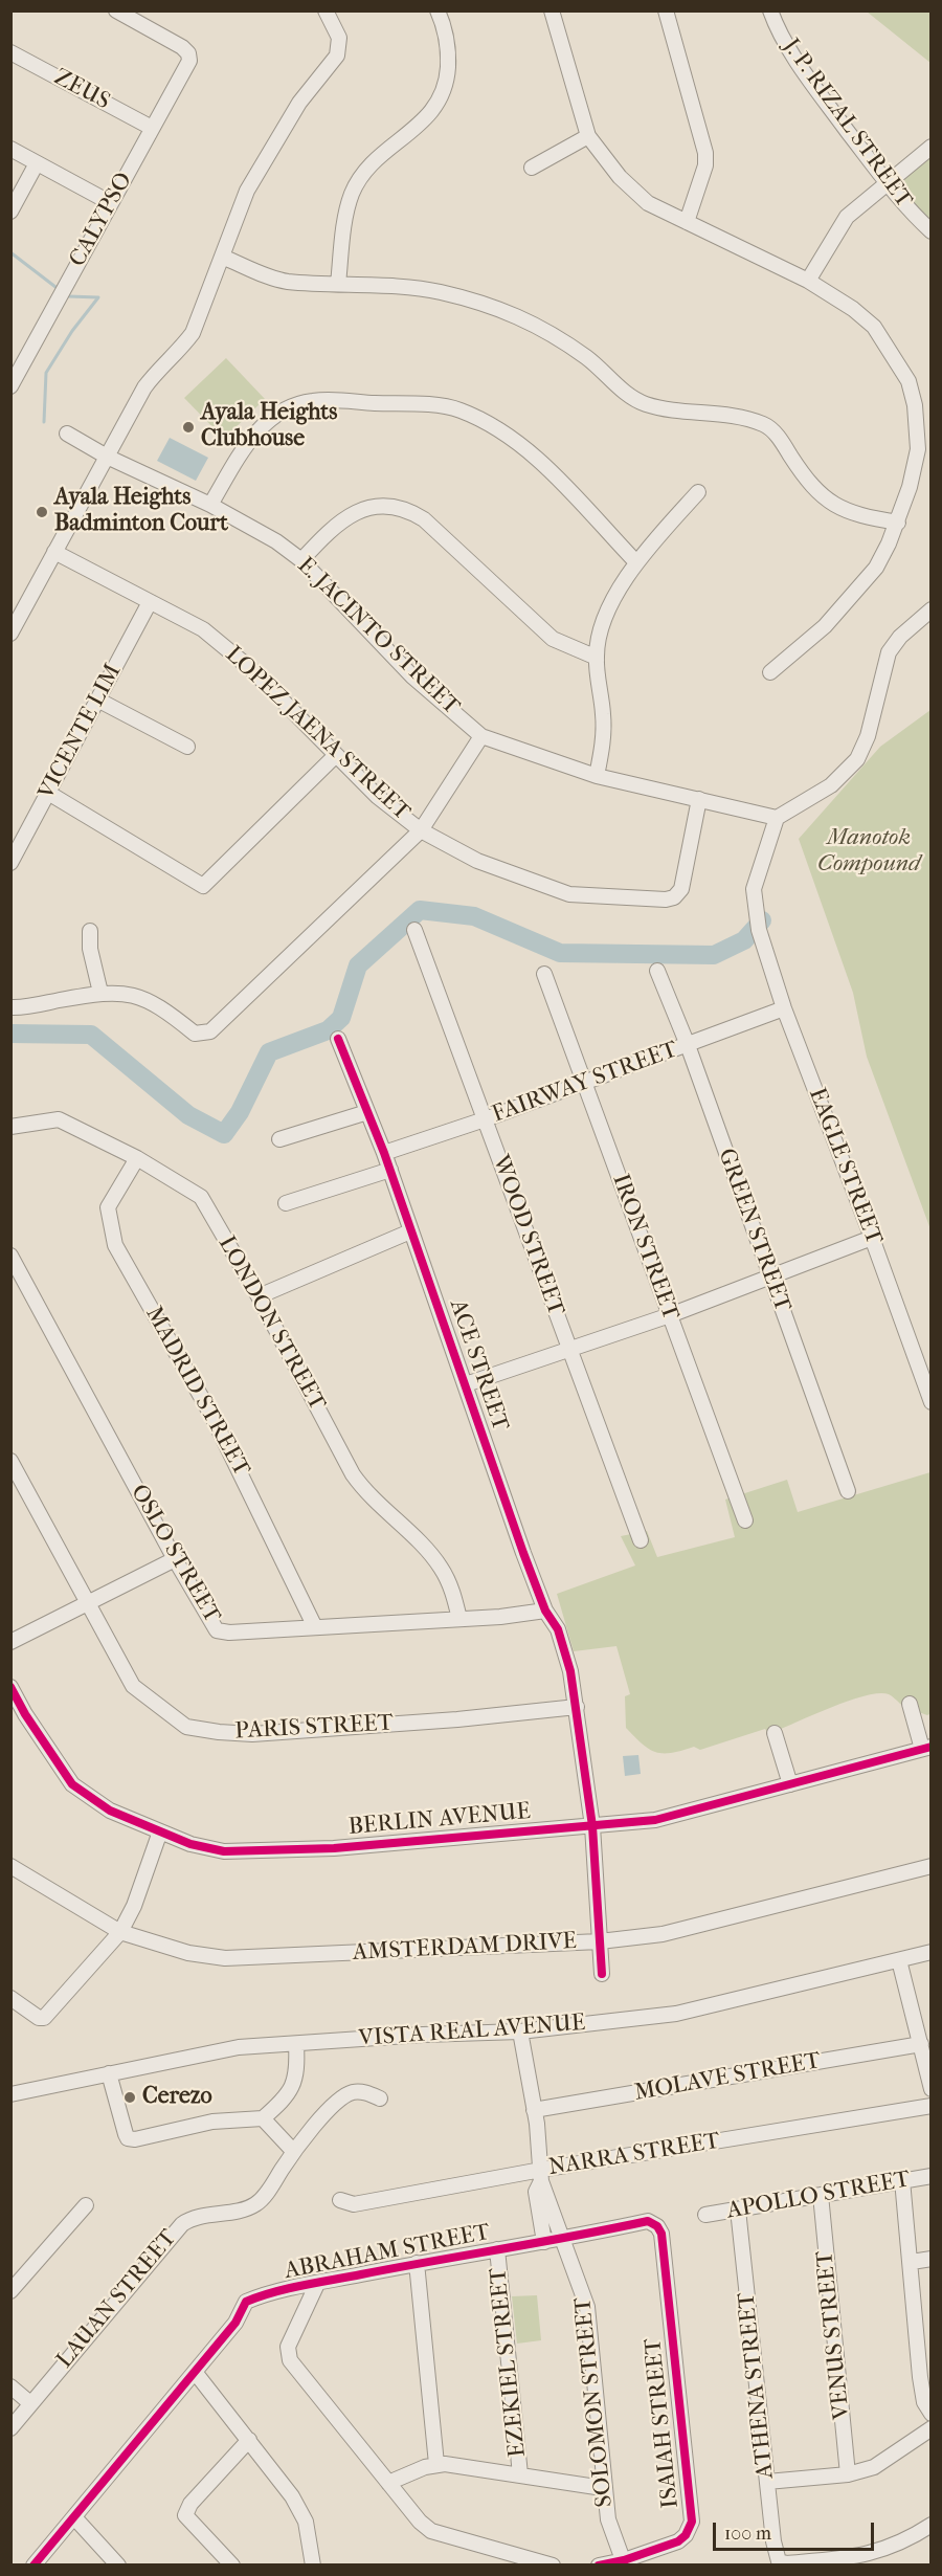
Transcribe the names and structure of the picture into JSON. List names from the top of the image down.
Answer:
{
  "streets": {
    "street": [
      "ZEUS",
      "J. P. RIZAL STREET",
      "CALYPSO",
      "E. JACINTO STREET",
      "VICENTE LIM",
      "LOPEZ JAENA STREET",
      "FAIRWAY STREET",
      "EAGLE STREET",
      "GREEN STREET",
      "WOOD STREET",
      "IRON STREET",
      "LONDON STREET",
      "ACE STREET",
      "MADRID STREET",
      "OSLO STREET",
      "PARIS STREET",
      "BERLIN AVENUE",
      "AMSTERDAM DRIVE",
      "VISTA REAL AVENUE",
      "MOLAVE STREET",
      "NARRA STREET",
      "APOLLO STREET",
      "ABRAHAM STREET",
      "LAUAN STREET",
      "VENUS STREET",
      "EZEKIEL STREET",
      "ATHENA STREET",
      "SOLOMON STREET",
      "ISAIAH STREET"
    ]
  },
  "crossings": [
    ["ZEUS", "CALYPSO"],
    ["E. JACINTO STREET", "LOPEZ JAENA STREET"],
    ["E. JACINTO STREET", "EAGLE STREET"],
    ["VICENTE LIM", "LOPEZ JAENA STREET"],
    ["FAIRWAY STREET", "EAGLE STREET"],
    ["FAIRWAY STREET", "GREEN STREET"],
    ["FAIRWAY STREET", "WOOD STREET"],
    ["FAIRWAY STREET", "IRON STREET"],
    ["FAIRWAY STREET", "ACE STREET"],
    ["LONDON STREET", "MADRID STREET"],
    ["LONDON STREET", "OSLO STREET"],
    ["ACE STREET", "OSLO STREET"],
    ["ACE STREET", "PARIS STREET"],
    ["ACE STREET", "BERLIN AVENUE"],
    ["ACE STREET", "AMSTERDAM DRIVE"],
    ["MADRID STREET", "OSLO STREET"],
    ["NARRA STREET", "SOLOMON STREET"],
    ["APOLLO STREET", "VENUS STREET"],
    ["APOLLO STREET", "ATHENA STREET"],
    ["ABRAHAM STREET", "EZEKIEL STREET"],
    ["ABRAHAM STREET", "SOLOMON STREET"],
    ["ABRAHAM STREET", "ISAIAH STREET"],
    ["SOLOMON STREET", "ISAIAH STREET"]
  ],
  "parks": ["Manotok Compound"],
  "places": ["Ayala Heights Clubhouse", "Ayala Heights Badminton Court", "Cerezo"],
  "scale_bar": "100 m"
}
